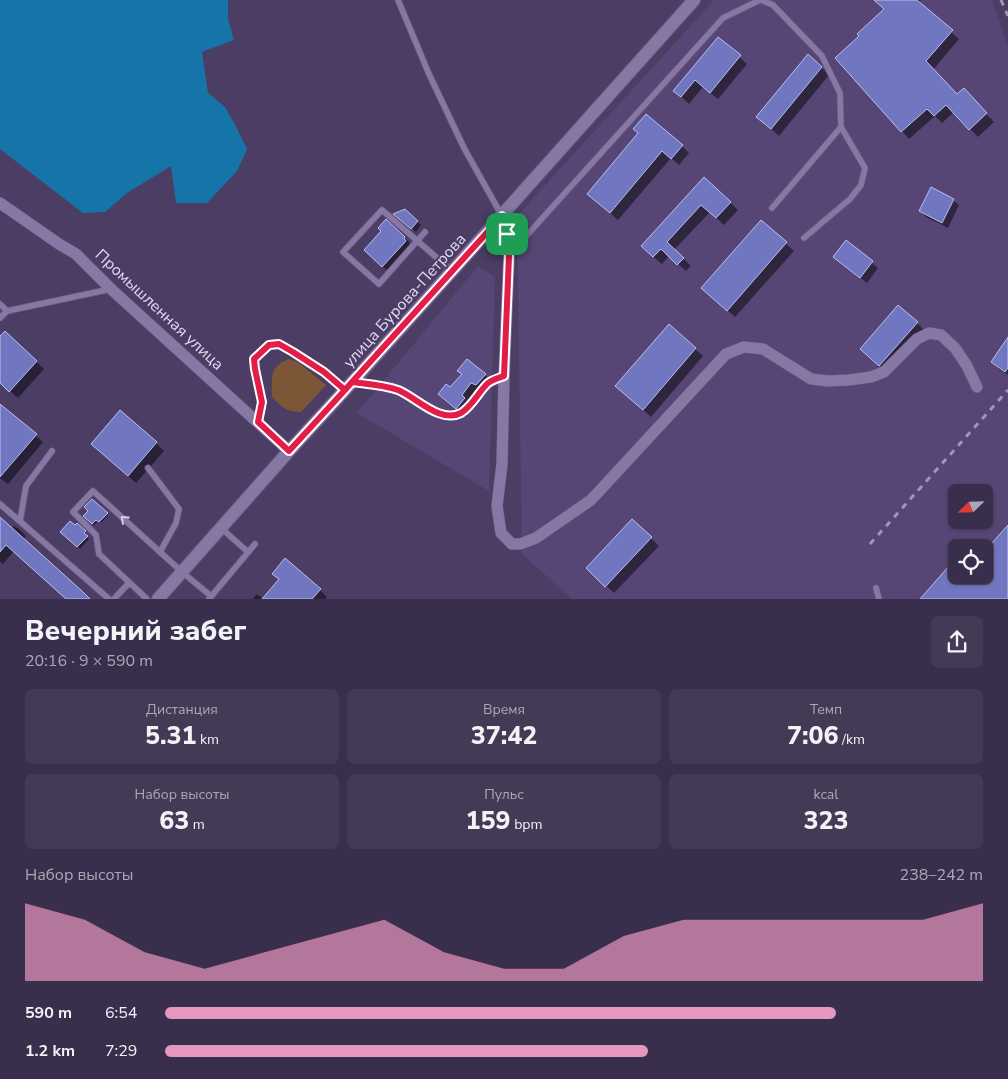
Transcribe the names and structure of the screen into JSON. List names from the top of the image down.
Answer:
{
  "streets": {
    "main road": ["улица Бурова-Петрова"],
    "street": ["Промышленная улица"]
  },
  "crossings": [
    ["улица Бурова-Петрова", "Промышленная улица"]
  ],
  "north": "bottom left",
  "page": {
    "heading": ["Вечерний забег", "20:16 · 9 × 590 m"],
    "stats": [
      ["Дистанция", "5.31 km"],
      ["Время", "37:42"],
      ["Темп", "7:06 /km"],
      ["Набор высоты", "63 m"],
      ["Пульс", "159 bpm"],
      ["kcal", "323"]
    ],
    "chart": ["Набор высоты", "238–242 m"],
    "list": [
      {
        "name": "590 m",
        "note": "6:54"
      },
      {
        "name": "1.2 km",
        "note": "7:29"
      }
    ]
  }
}
